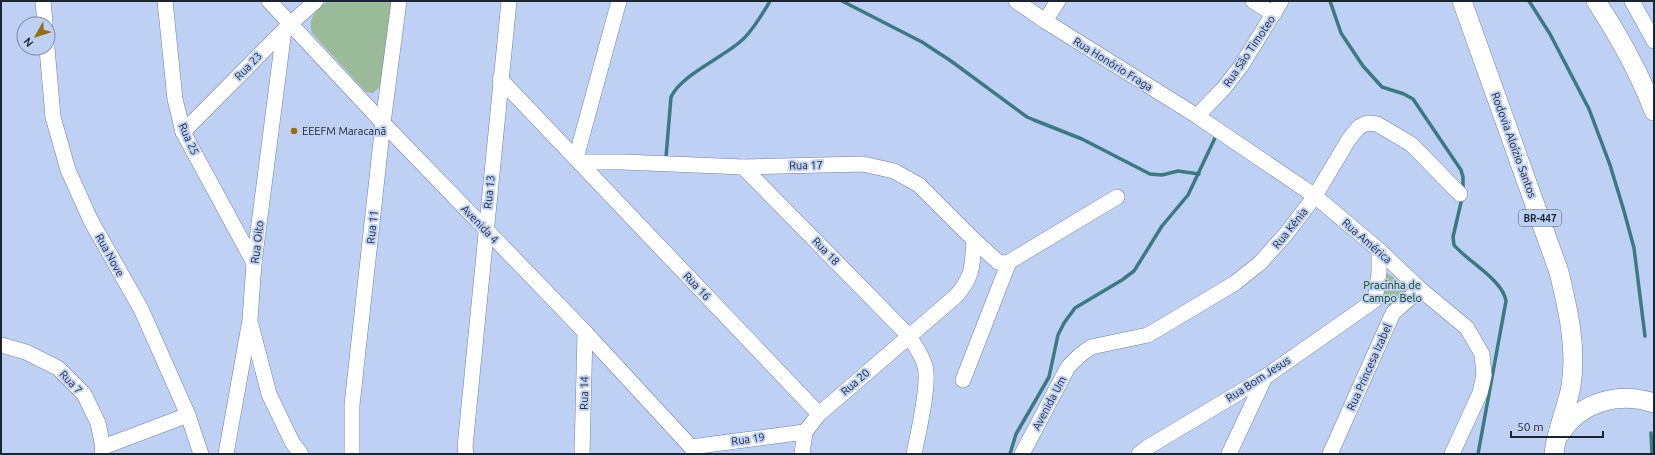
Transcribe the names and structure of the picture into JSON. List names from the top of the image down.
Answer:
{
  "streets": {
    "main road": ["Rodovia Aloízio Santos", "BR-447"],
    "street": [
      "Rua São Timoteo",
      "Rua Honório Fraga",
      "Rua 23",
      "Rua 25",
      "Rua 17",
      "Rua 13",
      "Avenida 4",
      "Rua 11",
      "Rua Kênia",
      "Rua América",
      "Rua Oito",
      "Rua 18",
      "Rua Nove",
      "Rua 16",
      "Rua Princesa Izabel",
      "Rua Bom Jesus",
      "Rua 7",
      "Rua 20",
      "Rua 14",
      "Avenida Um",
      "Rua 19"
    ]
  },
  "crossings": [
    ["Rua São Timoteo", "Rua Honório Fraga"],
    ["Rua Honório Fraga", "Rua América"],
    ["Rua 23", "Rua 25"],
    ["Rua 23", "Avenida 4"],
    ["Rua 23", "Rua Oito"],
    ["Rua 25", "Rua Oito"],
    ["Rua 17", "Rua 18"],
    ["Rua 17", "Rua 16"],
    ["Rua 17", "Rua 20"],
    ["Rua 13", "Avenida 4"],
    ["Rua 13", "Rua 16"],
    ["Avenida 4", "Rua 11"],
    ["Avenida 4", "Rua Oito"],
    ["Avenida 4", "Rua 14"],
    ["Avenida 4", "Rua 19"],
    ["Rua Kênia", "Rua América"],
    ["Rua Kênia", "Avenida Um"],
    ["Rua América", "Rua Princesa Izabel"],
    ["Rua 18", "Rua 20"],
    ["Rua 16", "Rua 20"],
    ["Rua 20", "Rua 19"]
  ],
  "parks": ["Pracinha de Campo Belo"],
  "places": ["EEEFM Maracanã"],
  "scale_bar": "50 m",
  "north": "bottom left"
}
